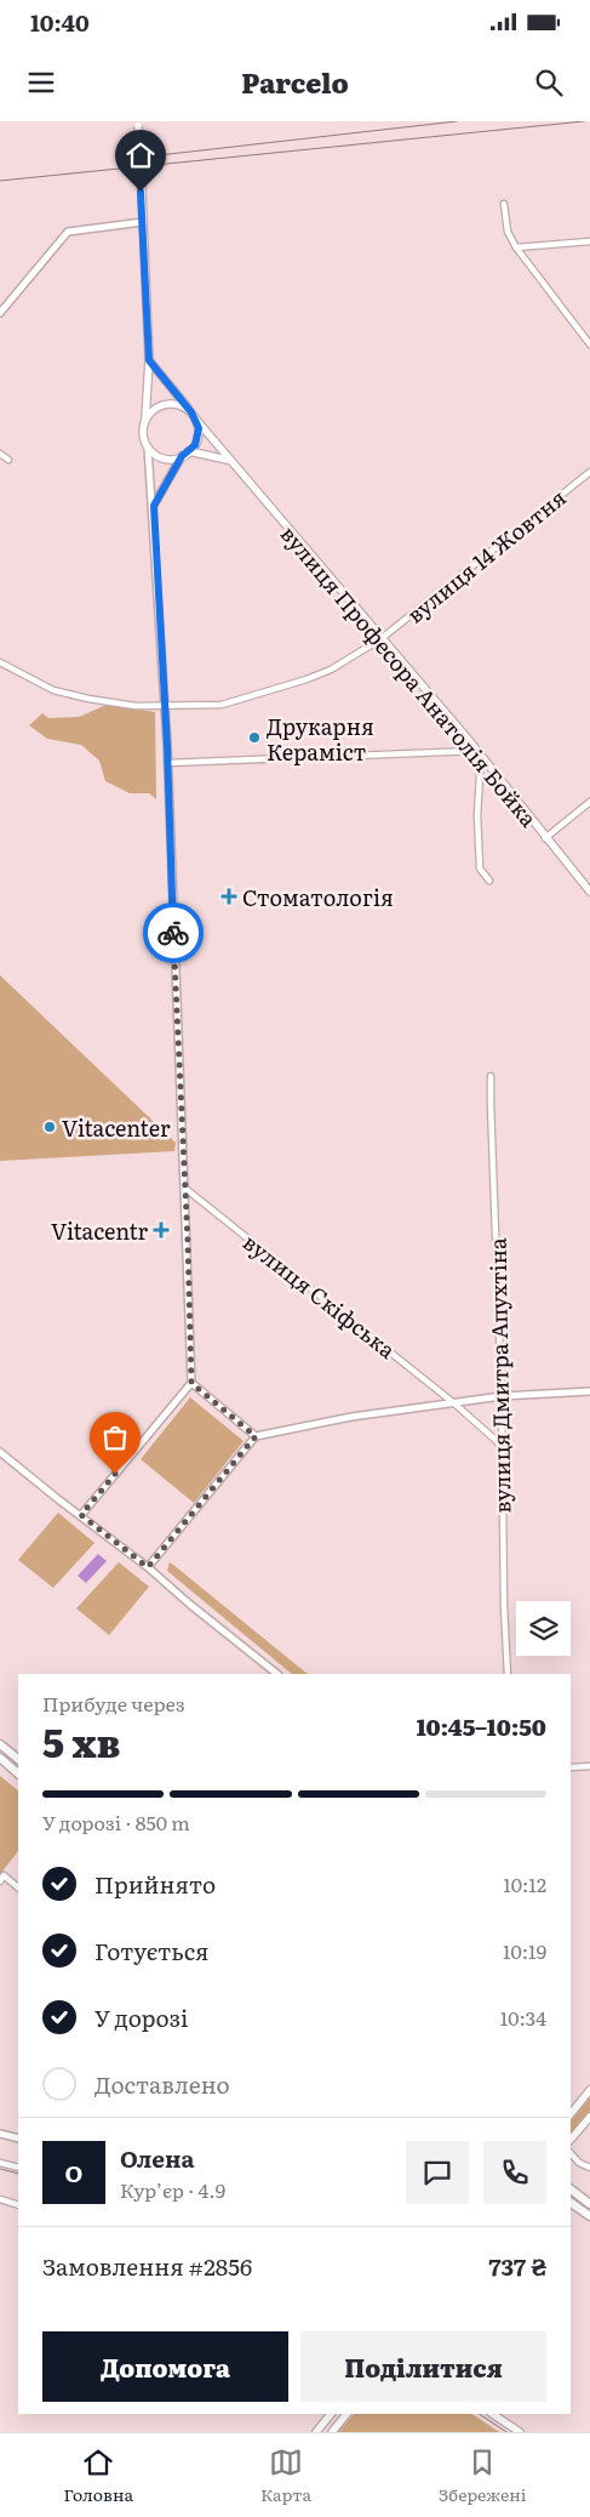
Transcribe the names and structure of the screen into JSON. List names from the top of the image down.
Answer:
{
  "streets": {
    "main road": ["вулиця Професора Анатолія Бойка"],
    "street": ["вулиця 14 Жовтня", "вулиця Скіфська", "вулиця Дмитра Апухтіна"]
  },
  "crossings": [
    ["вулиця 14 Жовтня", "вулиця Професора Анатолія Бойка"],
    ["вулиця Скіфська", "вулиця Дмитра Апухтіна"]
  ],
  "places": {
    "other": ["Друкарня Кераміст", "Vitacenter"],
    "health": ["Стоматологія", "Vitacentr"]
  },
  "page": {
    "status": "10:40",
    "header": "Parcelo",
    "heading": ["5 хв", "Прибуде через", "10:45–10:50"],
    "panel": [
      "Олена",
      "Кур’єр · 4.9",
      "Замовлення #2856",
      "737 ₴"
    ],
    "bar": "У дорозі · 850 m",
    "list": [
      ["Прийнято", "10:12"],
      ["Готується", "10:19"],
      ["У дорозі", "10:34"],
      "Доставлено"
    ],
    "round": "О",
    "buttons": ["Допомога", "Поділитися"],
    "tabs": ["Головна", "Карта", "Збережені"]
  }
}
